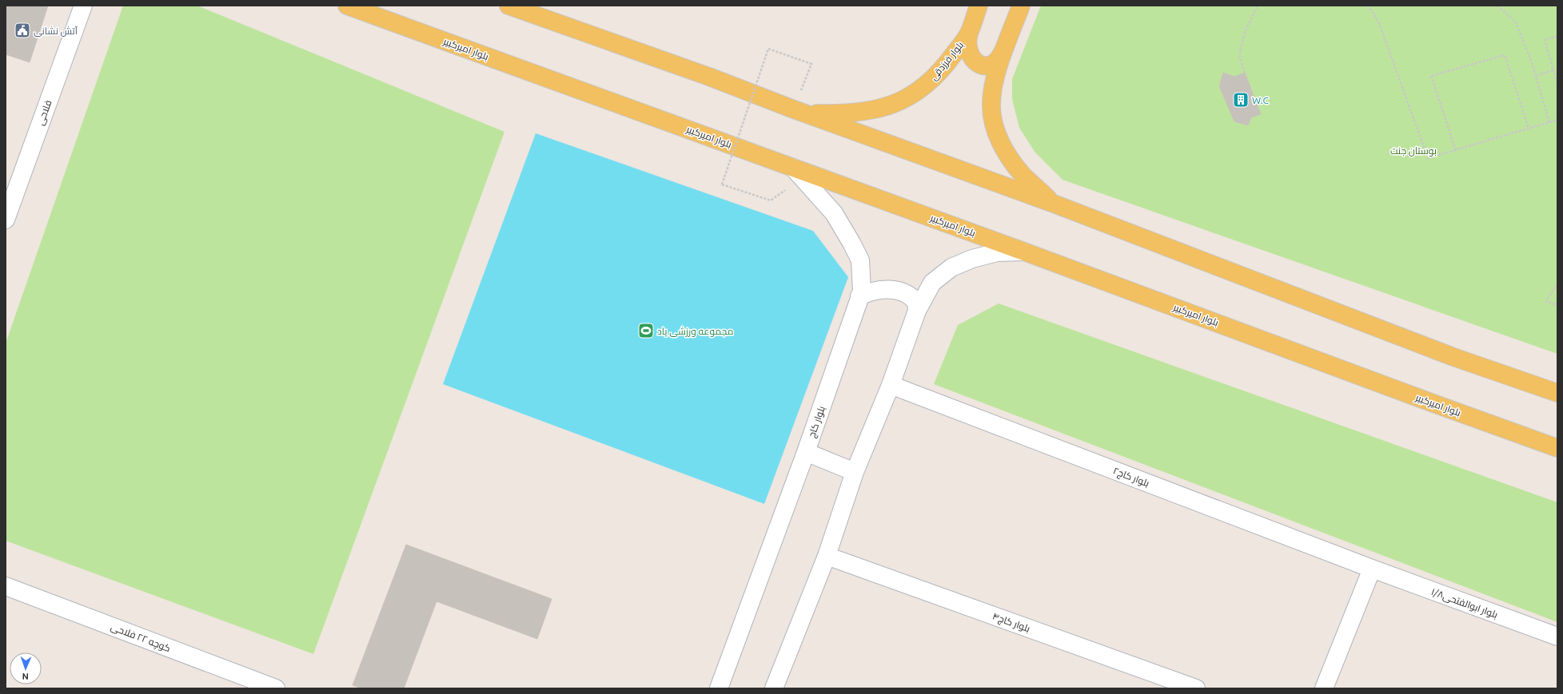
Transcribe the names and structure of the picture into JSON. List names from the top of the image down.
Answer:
{
  "streets": {
    "main road": ["بلوار امیرکبیر", "بلوار فرزدقی"],
    "street": [
      "فلاحی",
      "بلوار کاج",
      "بلوار کاج۲",
      "بلوار ابوالفتحی۱/۸",
      "بلوار کاج۴",
      "کوچه ۲۲ فلاحی"
    ]
  },
  "crossings": [
    ["بلوار امیرکبیر", "بلوار کاج"],
    ["بلوار کاج۲", "بلوار ابوالفتحی۱/۸"]
  ],
  "parks": ["بوستان جنت"],
  "places": {
    "public building": ["آتش نشانی"],
    "building": ["W.C"],
    "sports": ["مجموعه ورزشی یاد"]
  },
  "north": "bottom"
}
